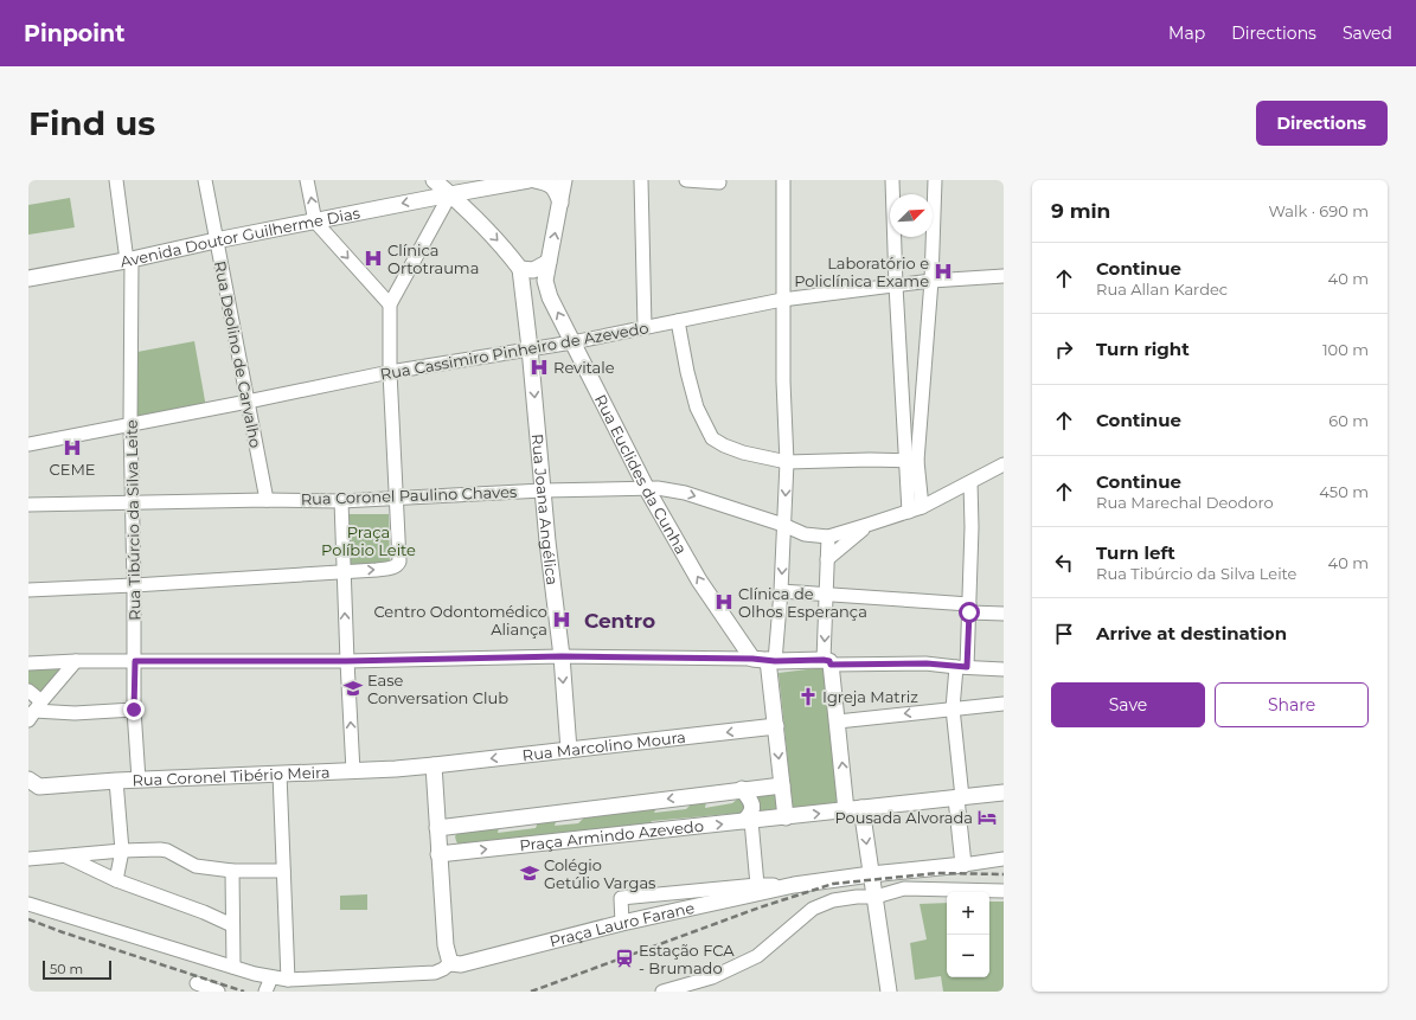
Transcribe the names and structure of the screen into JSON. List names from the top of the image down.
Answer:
{
  "streets": {
    "main road": [
      "Avenida Doutor Guilherme Dias",
      "Rua Euclides da Cunha",
      "Rua Joana Angélica",
      "Rua Marcolino Moura",
      "Rua Coronel Tibério Meira",
      "Praça Armindo Azevedo",
      "Praça Lauro Farane"
    ],
    "street": [
      "Rua Cassimiro Pinheiro de Azevedo",
      "Rua Deolino de Carvalho",
      "Rua Coronel Paulino Chaves",
      "Rua Tibúrcio da Silva Leite"
    ]
  },
  "crossings": [
    ["Avenida Doutor Guilherme Dias", "Rua Deolino de Carvalho"],
    ["Avenida Doutor Guilherme Dias", "Rua Tibúrcio da Silva Leite"],
    ["Rua Cassimiro Pinheiro de Azevedo", "Rua Deolino de Carvalho"],
    ["Rua Cassimiro Pinheiro de Azevedo", "Rua Euclides da Cunha"],
    ["Rua Cassimiro Pinheiro de Azevedo", "Rua Joana Angélica"],
    ["Rua Cassimiro Pinheiro de Azevedo", "Rua Tibúrcio da Silva Leite"],
    ["Rua Deolino de Carvalho", "Rua Coronel Paulino Chaves"],
    ["Rua Euclides da Cunha", "Rua Coronel Paulino Chaves"],
    ["Rua Coronel Paulino Chaves", "Rua Joana Angélica"],
    ["Rua Coronel Paulino Chaves", "Rua Tibúrcio da Silva Leite"],
    ["Rua Joana Angélica", "Rua Marcolino Moura"],
    ["Rua Tibúrcio da Silva Leite", "Rua Coronel Tibério Meira"],
    ["Rua Marcolino Moura", "Rua Coronel Tibério Meira"]
  ],
  "one_way": ["Rua Euclides da Cunha", "Rua Joana Angélica", "Rua Marcolino Moura"],
  "districts": ["Centro"],
  "parks": ["Praça Políbio Leite"],
  "places": {
    "hospital": [
      "Clínica Ortotrauma",
      "Laboratório e Policlínica Exame",
      "Revitale",
      "CEME",
      "Clínica de Olhos Esperança",
      "Centro Odontomédico Aliança"
    ],
    "school or university": ["Ease Conversation Club", "Colégio Getúlio Vargas"],
    "church": ["Igreja Matriz"],
    "hotel": ["Pousada Alvorada"],
    "station": ["Estação FCA - Brumado"]
  },
  "scale_bar": "50 m",
  "north": "top right",
  "page": {
    "header": "Pinpoint",
    "nav": ["Map", "Directions", "Saved"],
    "buttons": [
      "Directions",
      ["Save", "Share"]
    ],
    "title": "Find us",
    "heading": ["9 min", "Walk · 690 m"],
    "list": [
      ["Continue", "Rua Allan Kardec", "40 m"],
      ["Turn right", "100 m"],
      ["Continue", "60 m"],
      ["Continue", "Rua Marechal Deodoro", "450 m"],
      ["Turn left", "Rua Tibúrcio da Silva Leite", "40 m"],
      "Arrive at destination"
    ],
    "map_buttons": ["+", "−"],
    "scale": "50 m"
  }
}
